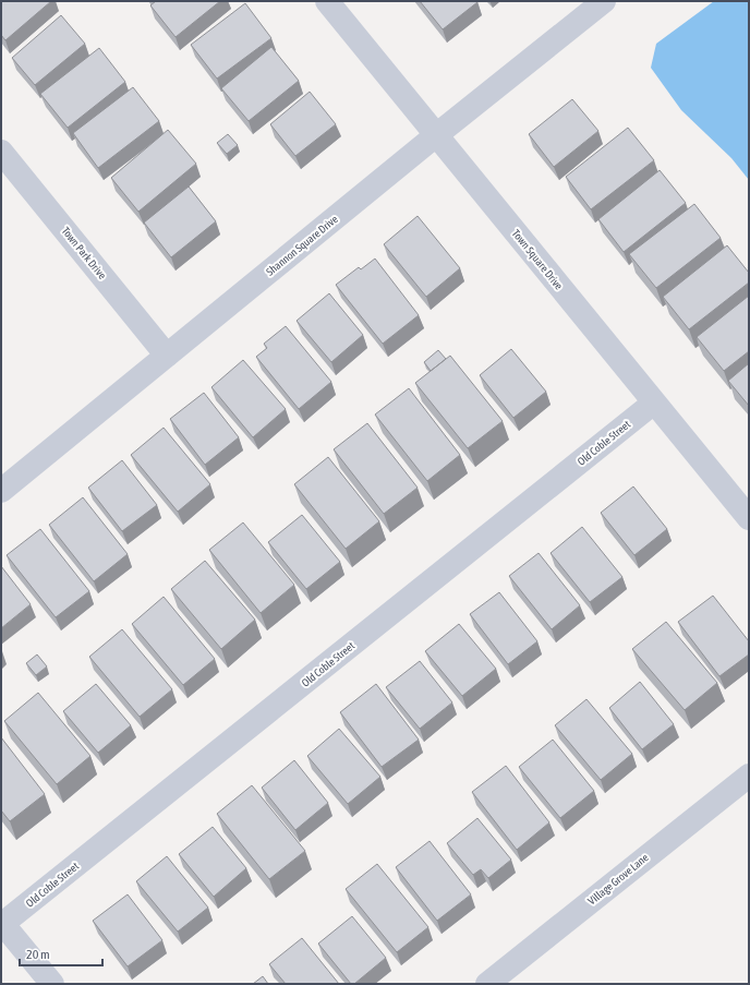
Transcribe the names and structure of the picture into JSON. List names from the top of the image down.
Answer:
{
  "streets": {
    "street": [
      "Shannon Square Drive",
      "Town Park Drive",
      "Town Square Drive",
      "Old Coble Street",
      "Village Grove Lane"
    ]
  },
  "crossings": [
    ["Shannon Square Drive", "Town Park Drive"],
    ["Shannon Square Drive", "Town Square Drive"],
    ["Town Square Drive", "Old Coble Street"]
  ],
  "scale_bar": "20 m"
}
